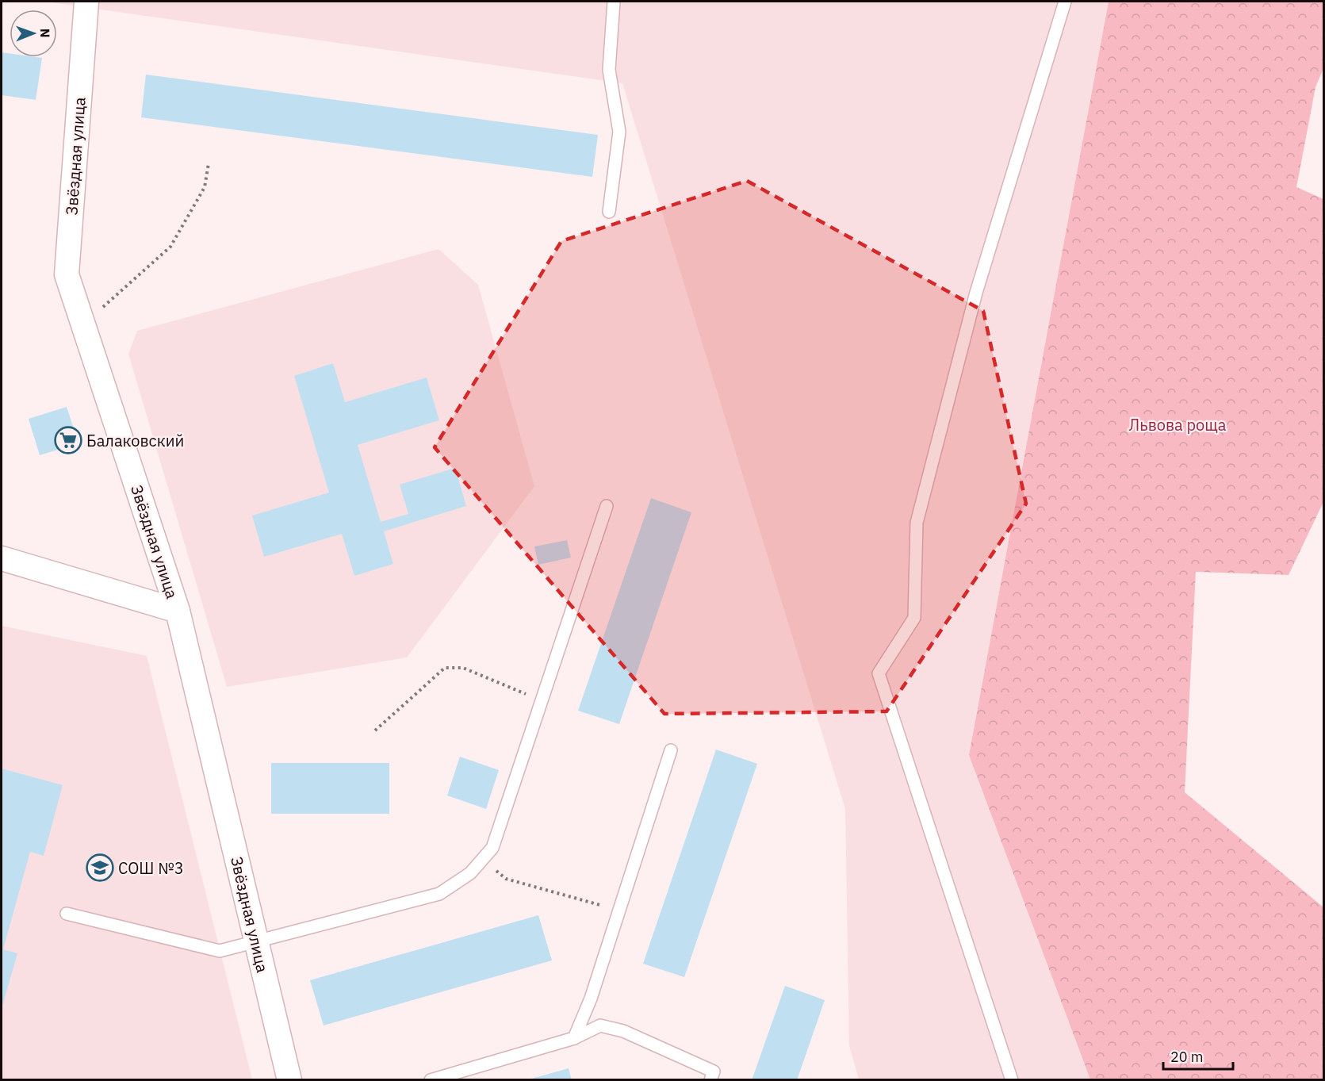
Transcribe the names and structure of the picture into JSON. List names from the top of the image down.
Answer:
{
  "streets": {
    "street": ["Звёздная улица"]
  },
  "parks": ["Львова роща"],
  "places": {
    "supermarket": ["Балаковский"],
    "school or university": ["СОШ №3"]
  },
  "scale_bar": "20 m",
  "north": "right"
}
